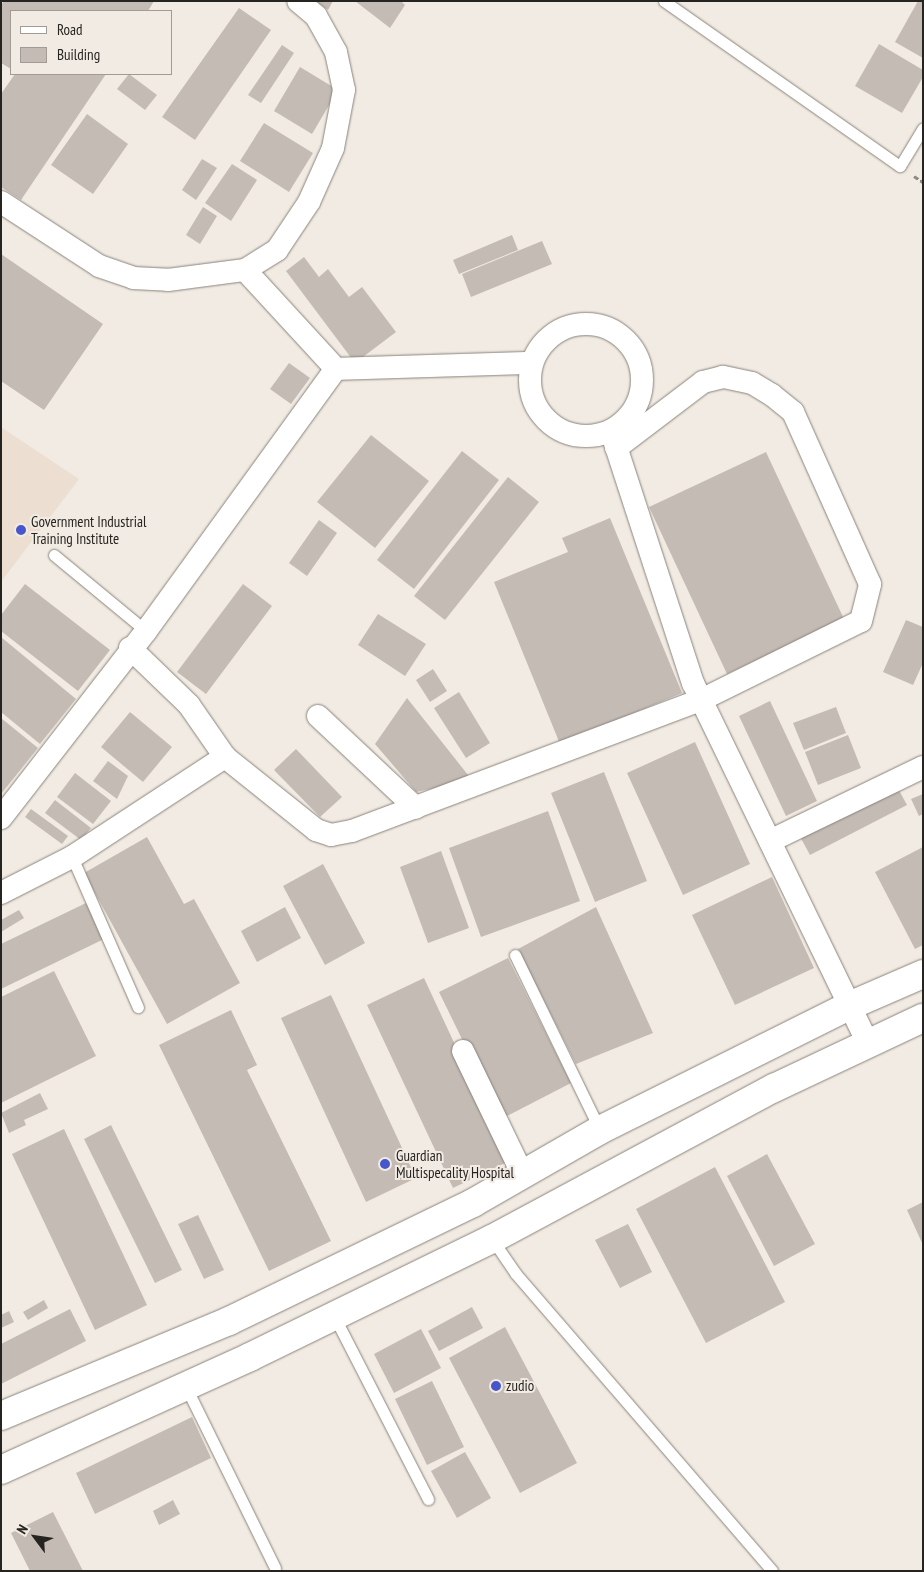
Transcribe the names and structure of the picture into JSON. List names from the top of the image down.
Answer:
{
  "places": ["Government Industrial Training Institute", "Guardian Multispecality Hospital", "zudio"],
  "legend": ["Road", "Building"],
  "north": "top left"
}
